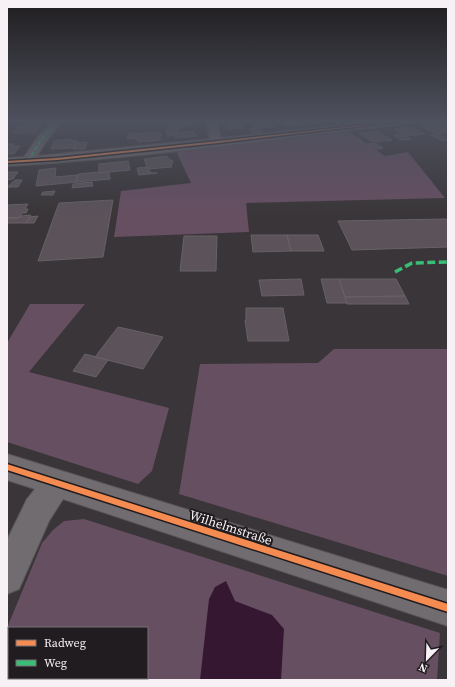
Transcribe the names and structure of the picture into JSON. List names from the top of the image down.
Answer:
{
  "streets": {
    "street": ["Wilhelmstraße"]
  },
  "legend": ["Radweg", "Weg"],
  "north": "bottom left"
}
